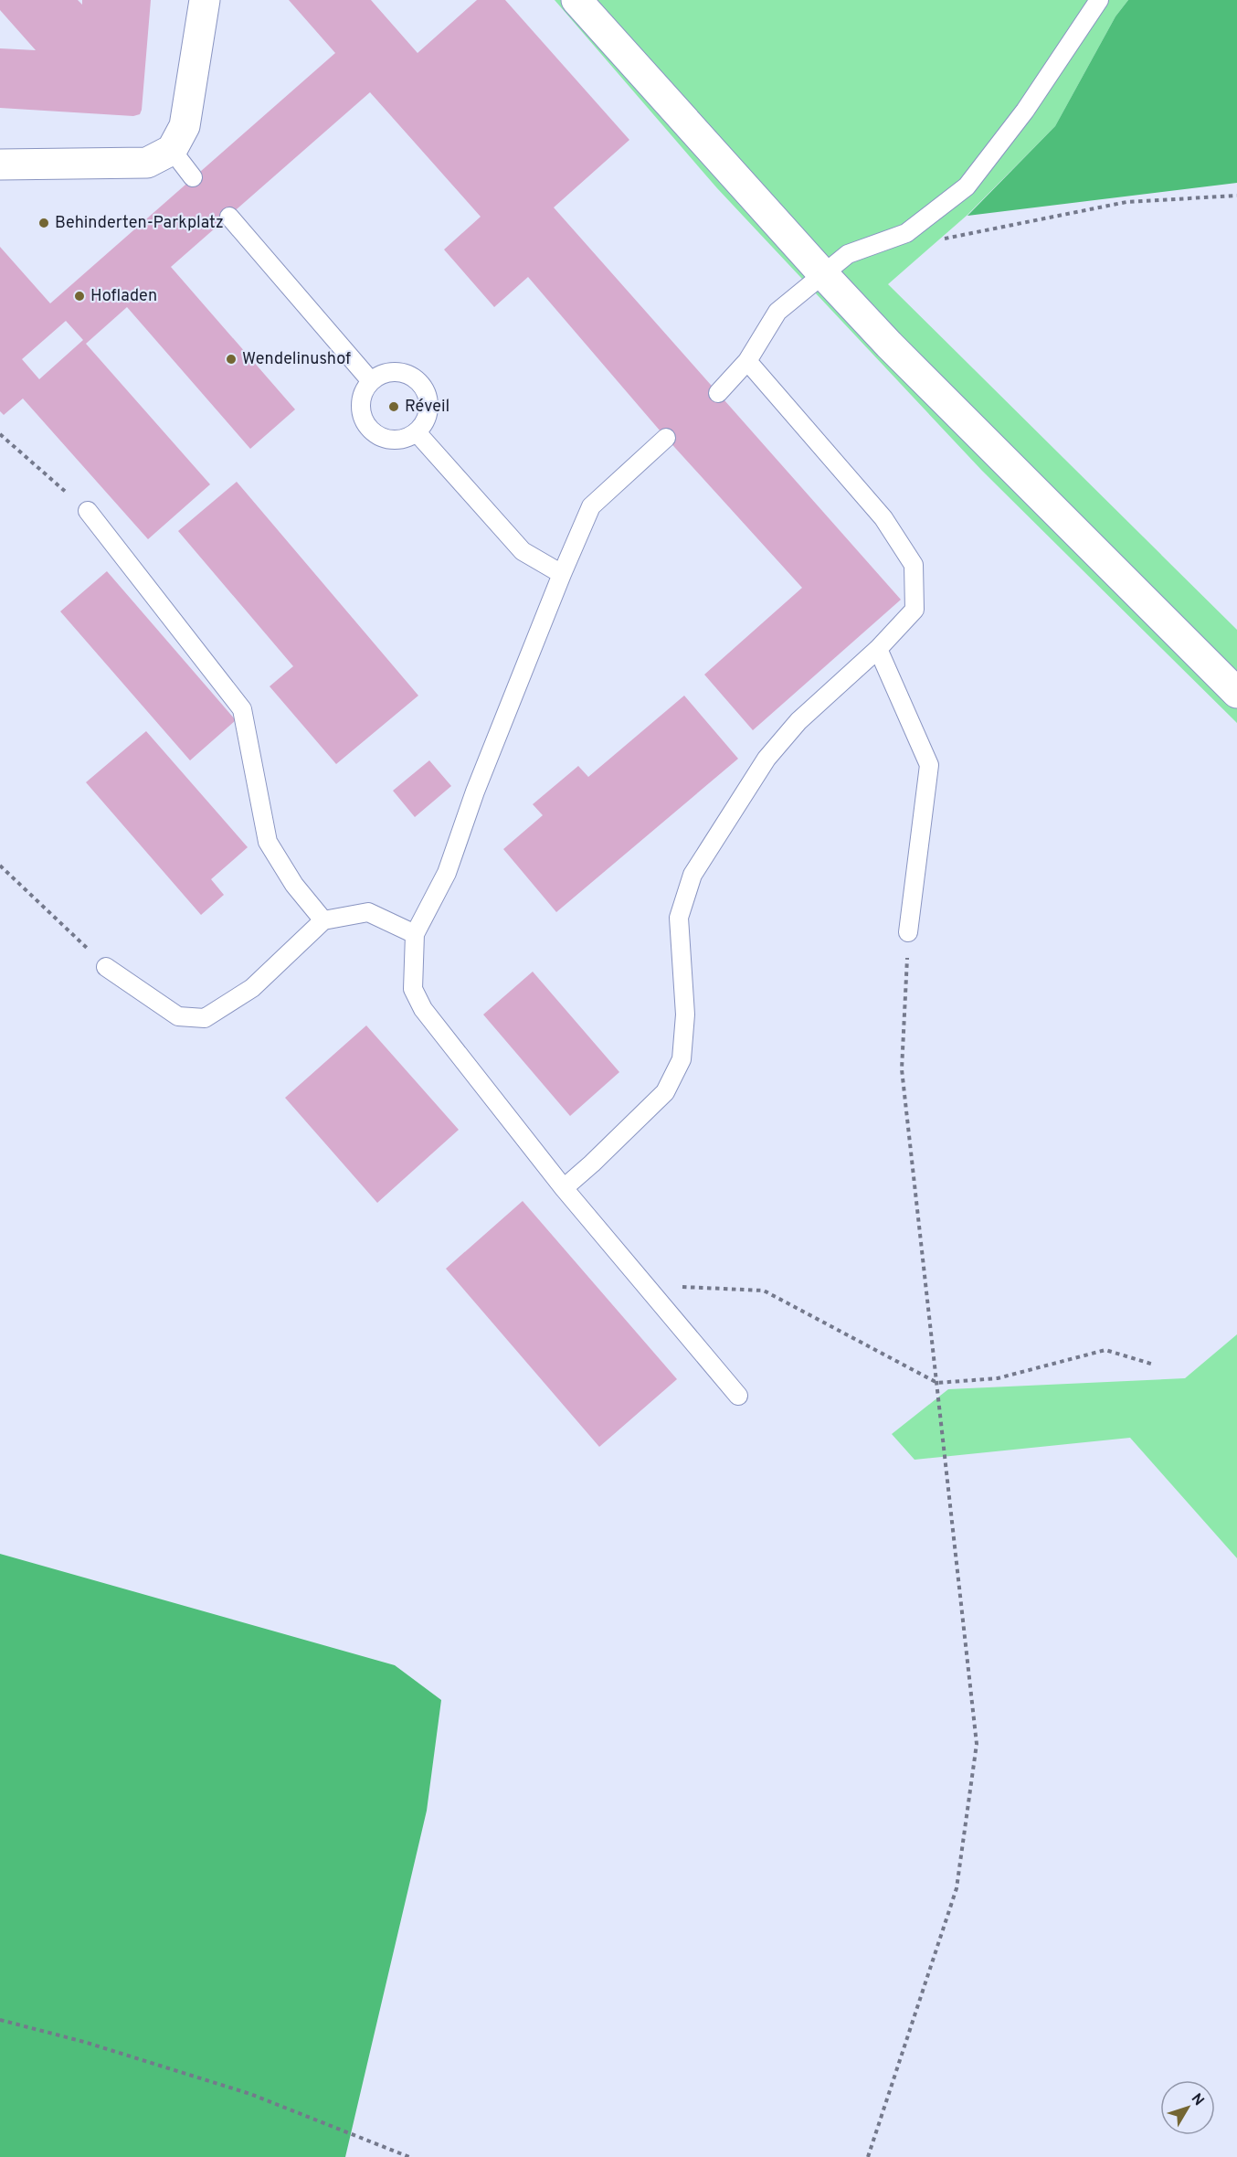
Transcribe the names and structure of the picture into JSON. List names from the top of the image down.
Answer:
{
  "places": [
    "Behinderten-Parkplatz",
    "Hofladen",
    "Wendelinushof",
    "Réveil"
  ],
  "north": "top right"
}
